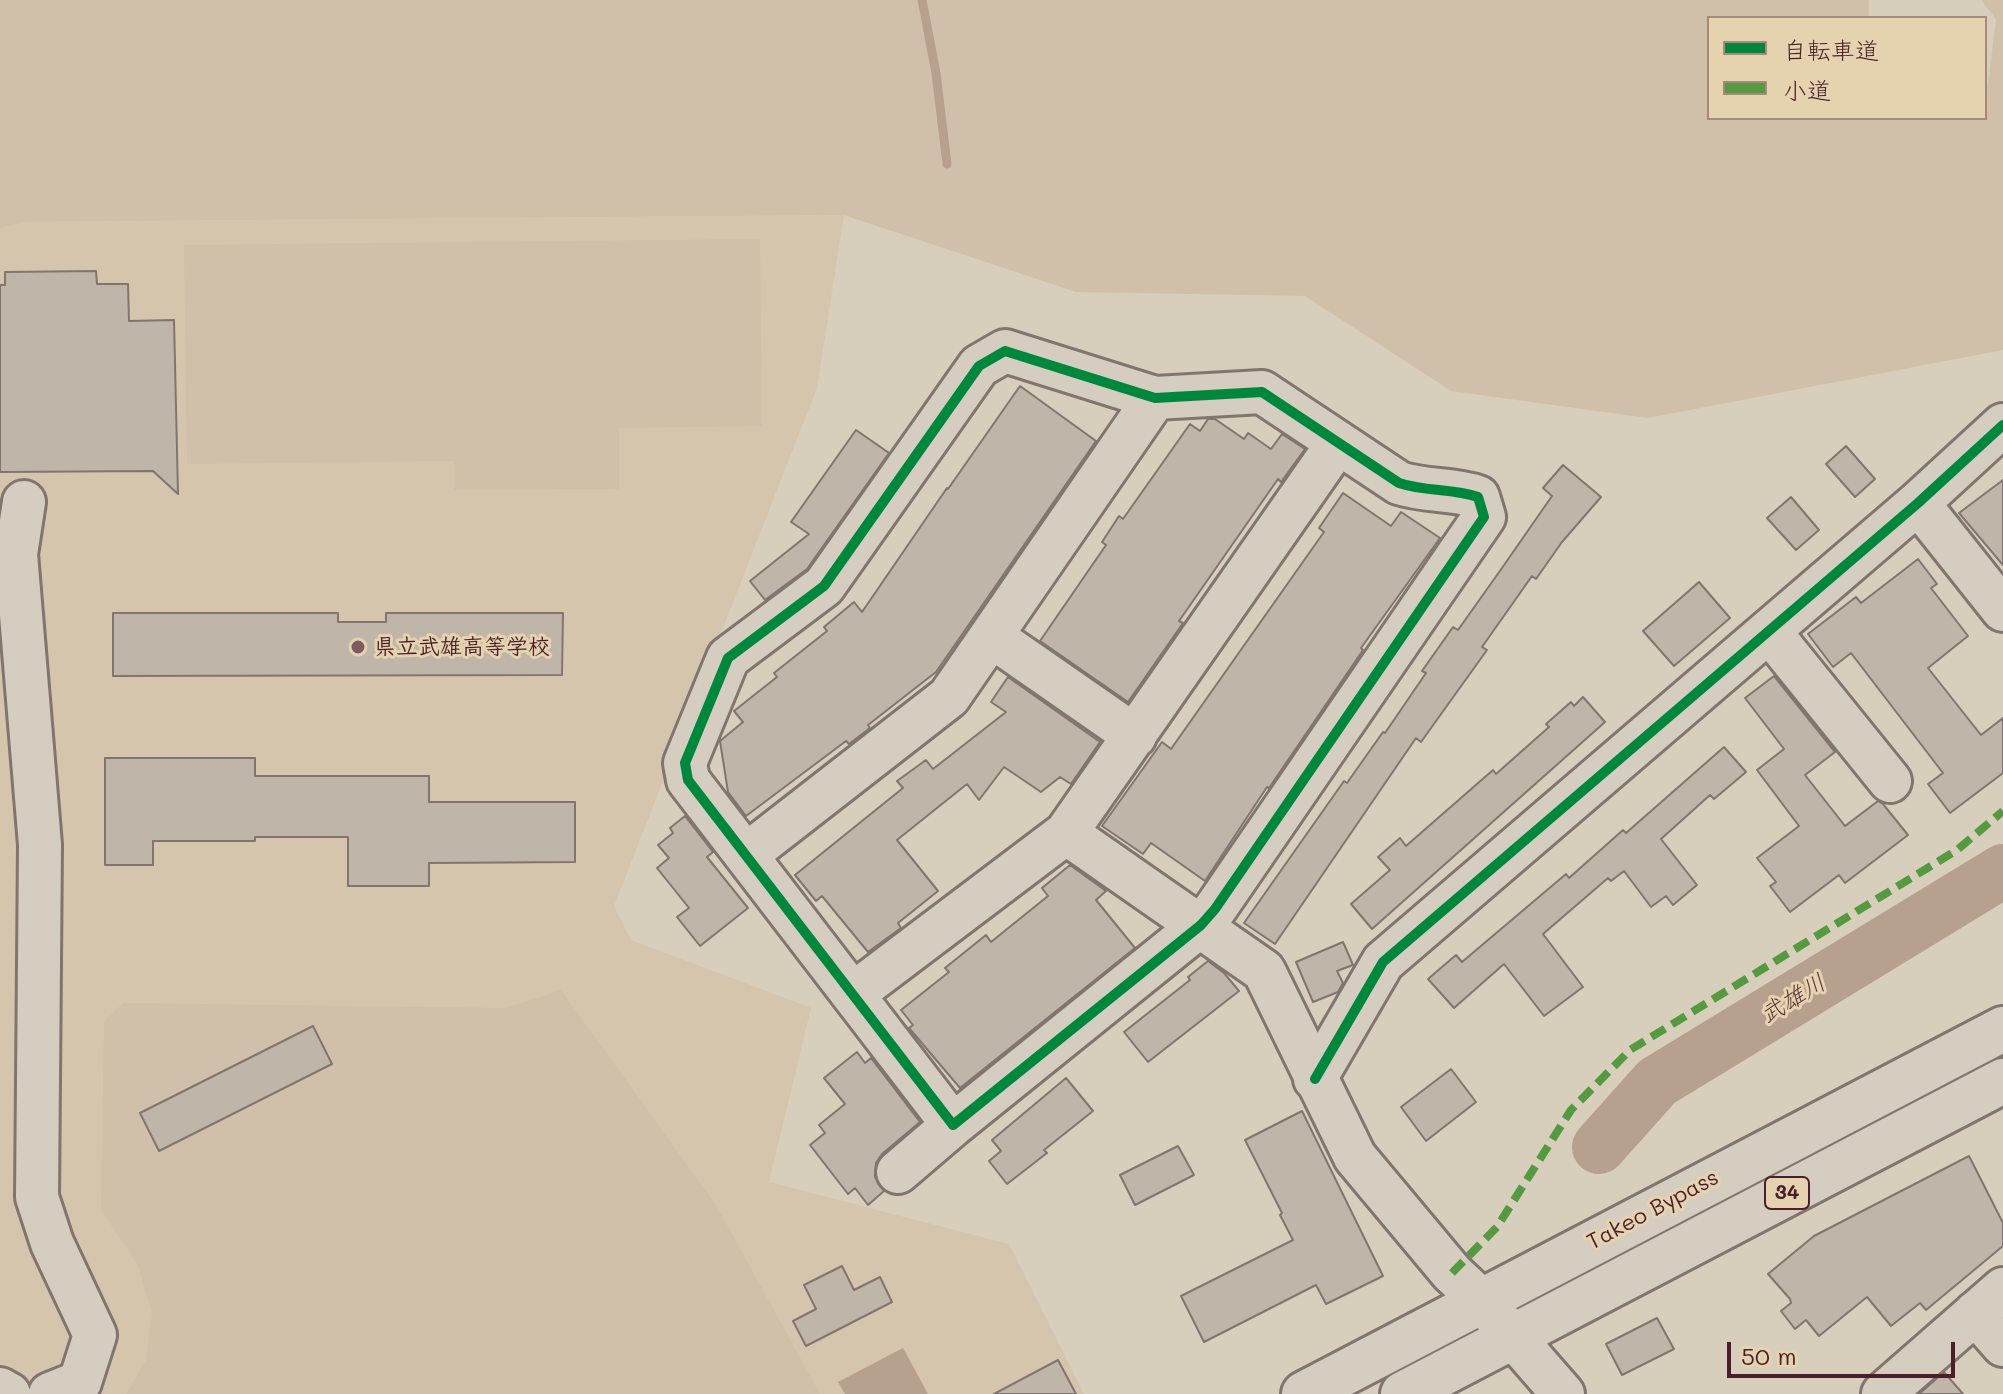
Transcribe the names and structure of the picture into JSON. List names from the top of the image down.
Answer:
{
  "streets": {
    "highway": ["34", "Takeo Bypass"]
  },
  "water": ["武雄川"],
  "places": ["県立武雄高等学校"],
  "legend": ["自転車道", "小道"],
  "scale_bar": "50 m"
}
